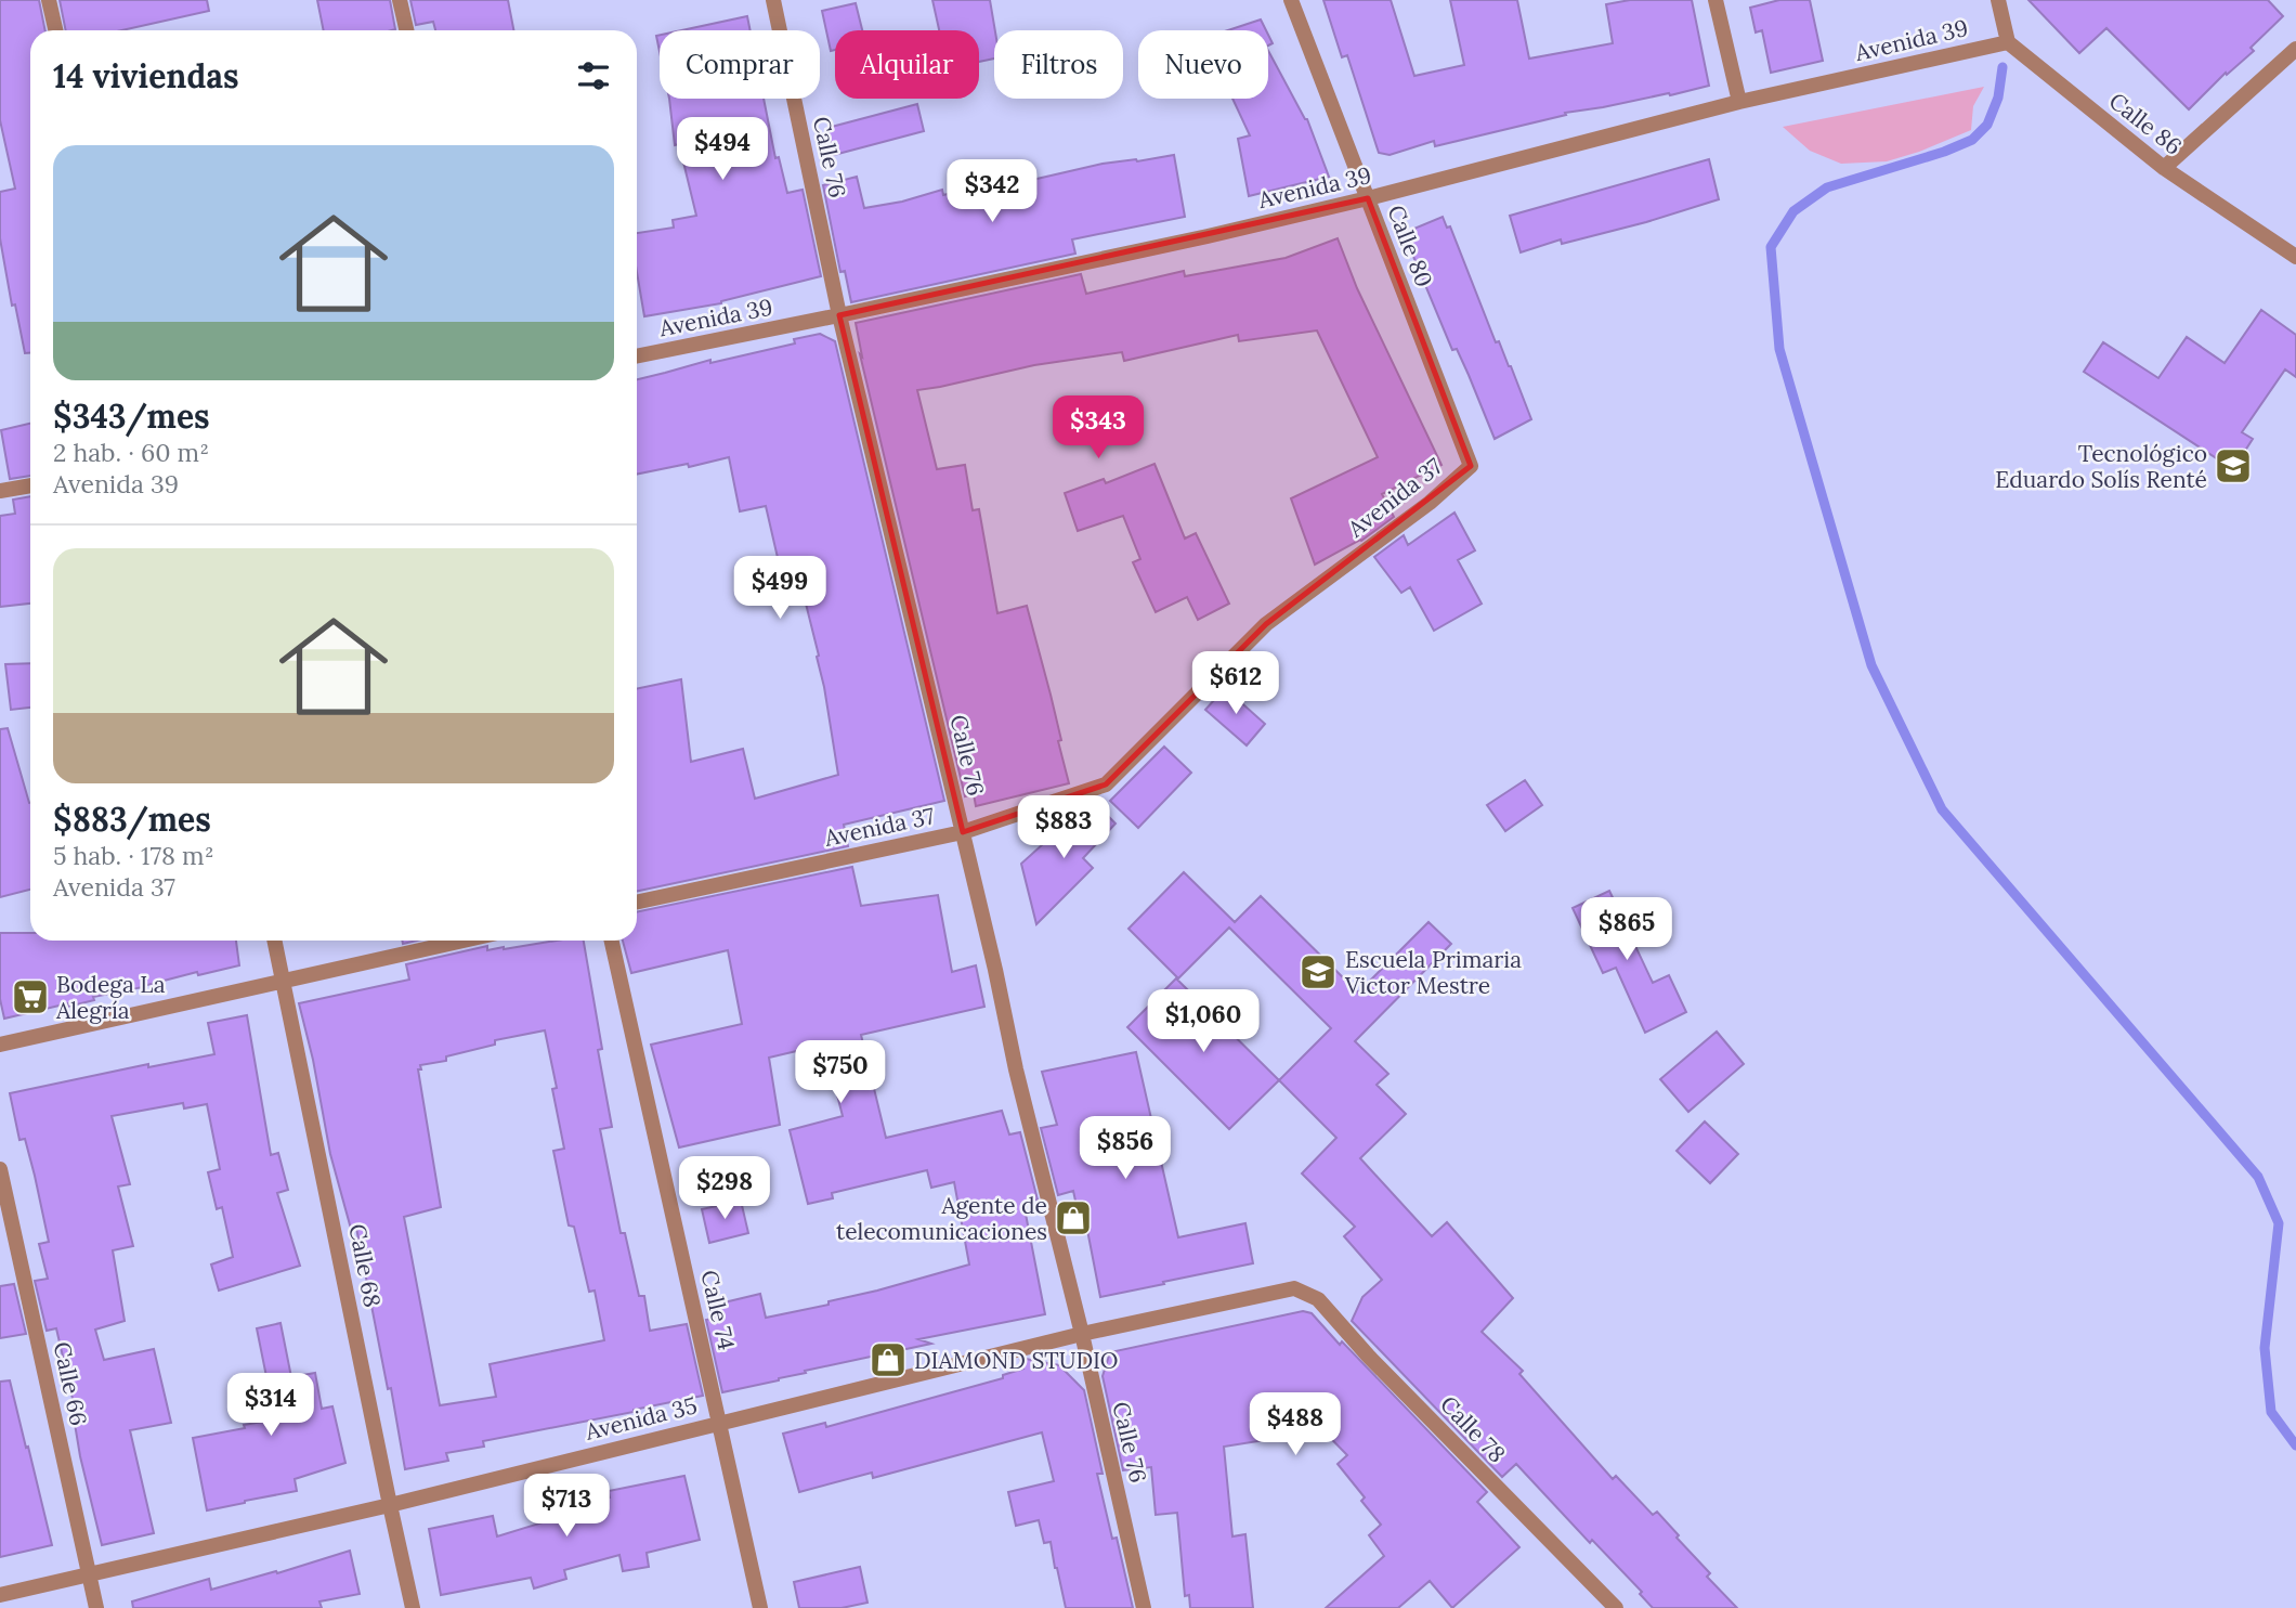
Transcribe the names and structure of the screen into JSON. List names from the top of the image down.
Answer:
{
  "streets": {
    "street": [
      "Avenida 39",
      "Calle 86",
      "Calle 76",
      "Calle 80",
      "Avenida 37",
      "Calle 68",
      "Calle 74",
      "Calle 66",
      "Avenida 35",
      "Calle 78"
    ]
  },
  "crossings": [
    ["Avenida 39", "Calle 86"],
    ["Avenida 39", "Calle 76"],
    ["Avenida 39", "Calle 80"],
    ["Calle 76", "Avenida 37"],
    ["Calle 76", "Avenida 35"],
    ["Calle 80", "Avenida 37"],
    ["Calle 68", "Avenida 35"],
    ["Calle 74", "Avenida 35"],
    ["Calle 66", "Avenida 35"],
    ["Avenida 35", "Calle 78"]
  ],
  "places": {
    "school or university": ["Tecnológico Eduardo Solís Renté", "Escuela Primaria Victor Mestre"],
    "supermarket": ["Bodega La Alegría"],
    "shop": ["Agente de telecomunicaciones", "DIAMOND STUDIO"]
  },
  "page": {
    "chip": [
      "Comprar",
      "Alquilar",
      "Filtros",
      "Nuevo"
    ],
    "heading": "14 viviendas",
    "price": [
      "$494",
      "$342",
      "$343",
      "$499",
      "$612",
      "$883",
      "$865",
      "$1,060",
      "$750",
      "$856",
      "$298",
      "$314",
      "$488",
      "$713"
    ],
    "list": [
      {
        "name": "$343/mes",
        "note": "2 hab. · 60 m² · Avenida 39"
      },
      {
        "name": "$883/mes",
        "note": "5 hab. · 178 m² · Avenida 37"
      }
    ]
  }
}
